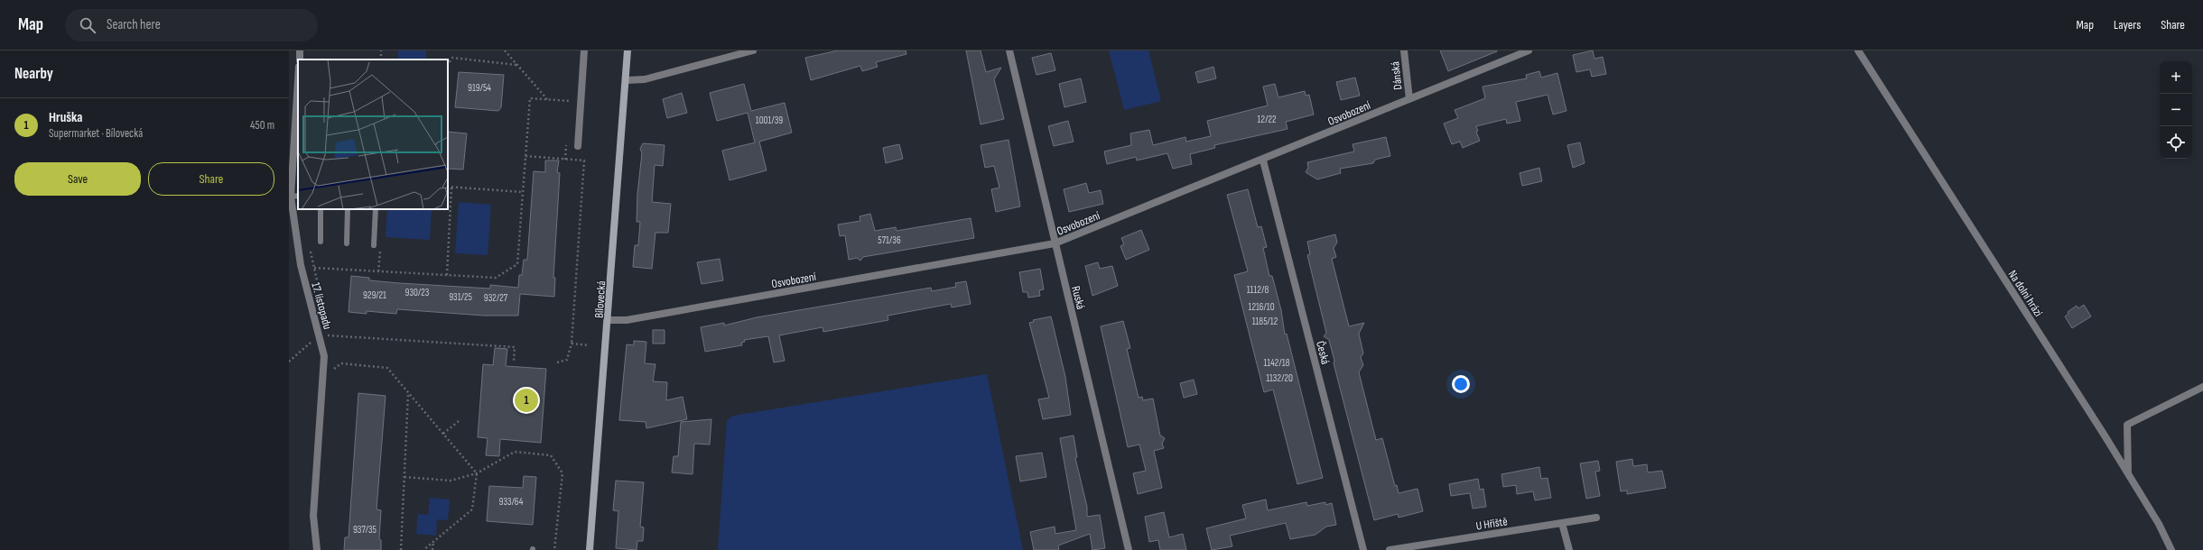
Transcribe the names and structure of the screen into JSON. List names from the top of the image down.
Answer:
{
  "streets": {
    "main road": ["Bílovecká"],
    "street": [
      "Dánská",
      "Osvobození",
      "Na dolni hrázi",
      "Ruská",
      "17. listopadu",
      "Česká",
      "U Hřiště"
    ]
  },
  "crossings": [
    ["Dánská", "Osvobození"],
    ["Osvobození", "Ruská"],
    ["Osvobození", "Bílovecká"],
    ["Osvobození", "Česká"]
  ],
  "house_numbers": [
    "919/54",
    "12/22",
    "1001/39",
    "571/36",
    "1112/8",
    "930/23",
    "929/21",
    "931/25",
    "932/27",
    "1216/10",
    "1185/12",
    "1142/18",
    "1132/20",
    "933/64",
    "937/35"
  ],
  "page": {
    "header": "Map",
    "search": "Search here",
    "nav": ["Map", "Layers", "Share"],
    "heading": "Nearby",
    "map_buttons": ["+", "−"],
    "list": [
      {
        "mark": "1",
        "name": "Hruška",
        "note": "Supermarket · Bílovecká",
        "value": "450 m"
      }
    ],
    "buttons": ["Save", "Share"],
    "pins": "1"
  }
}
